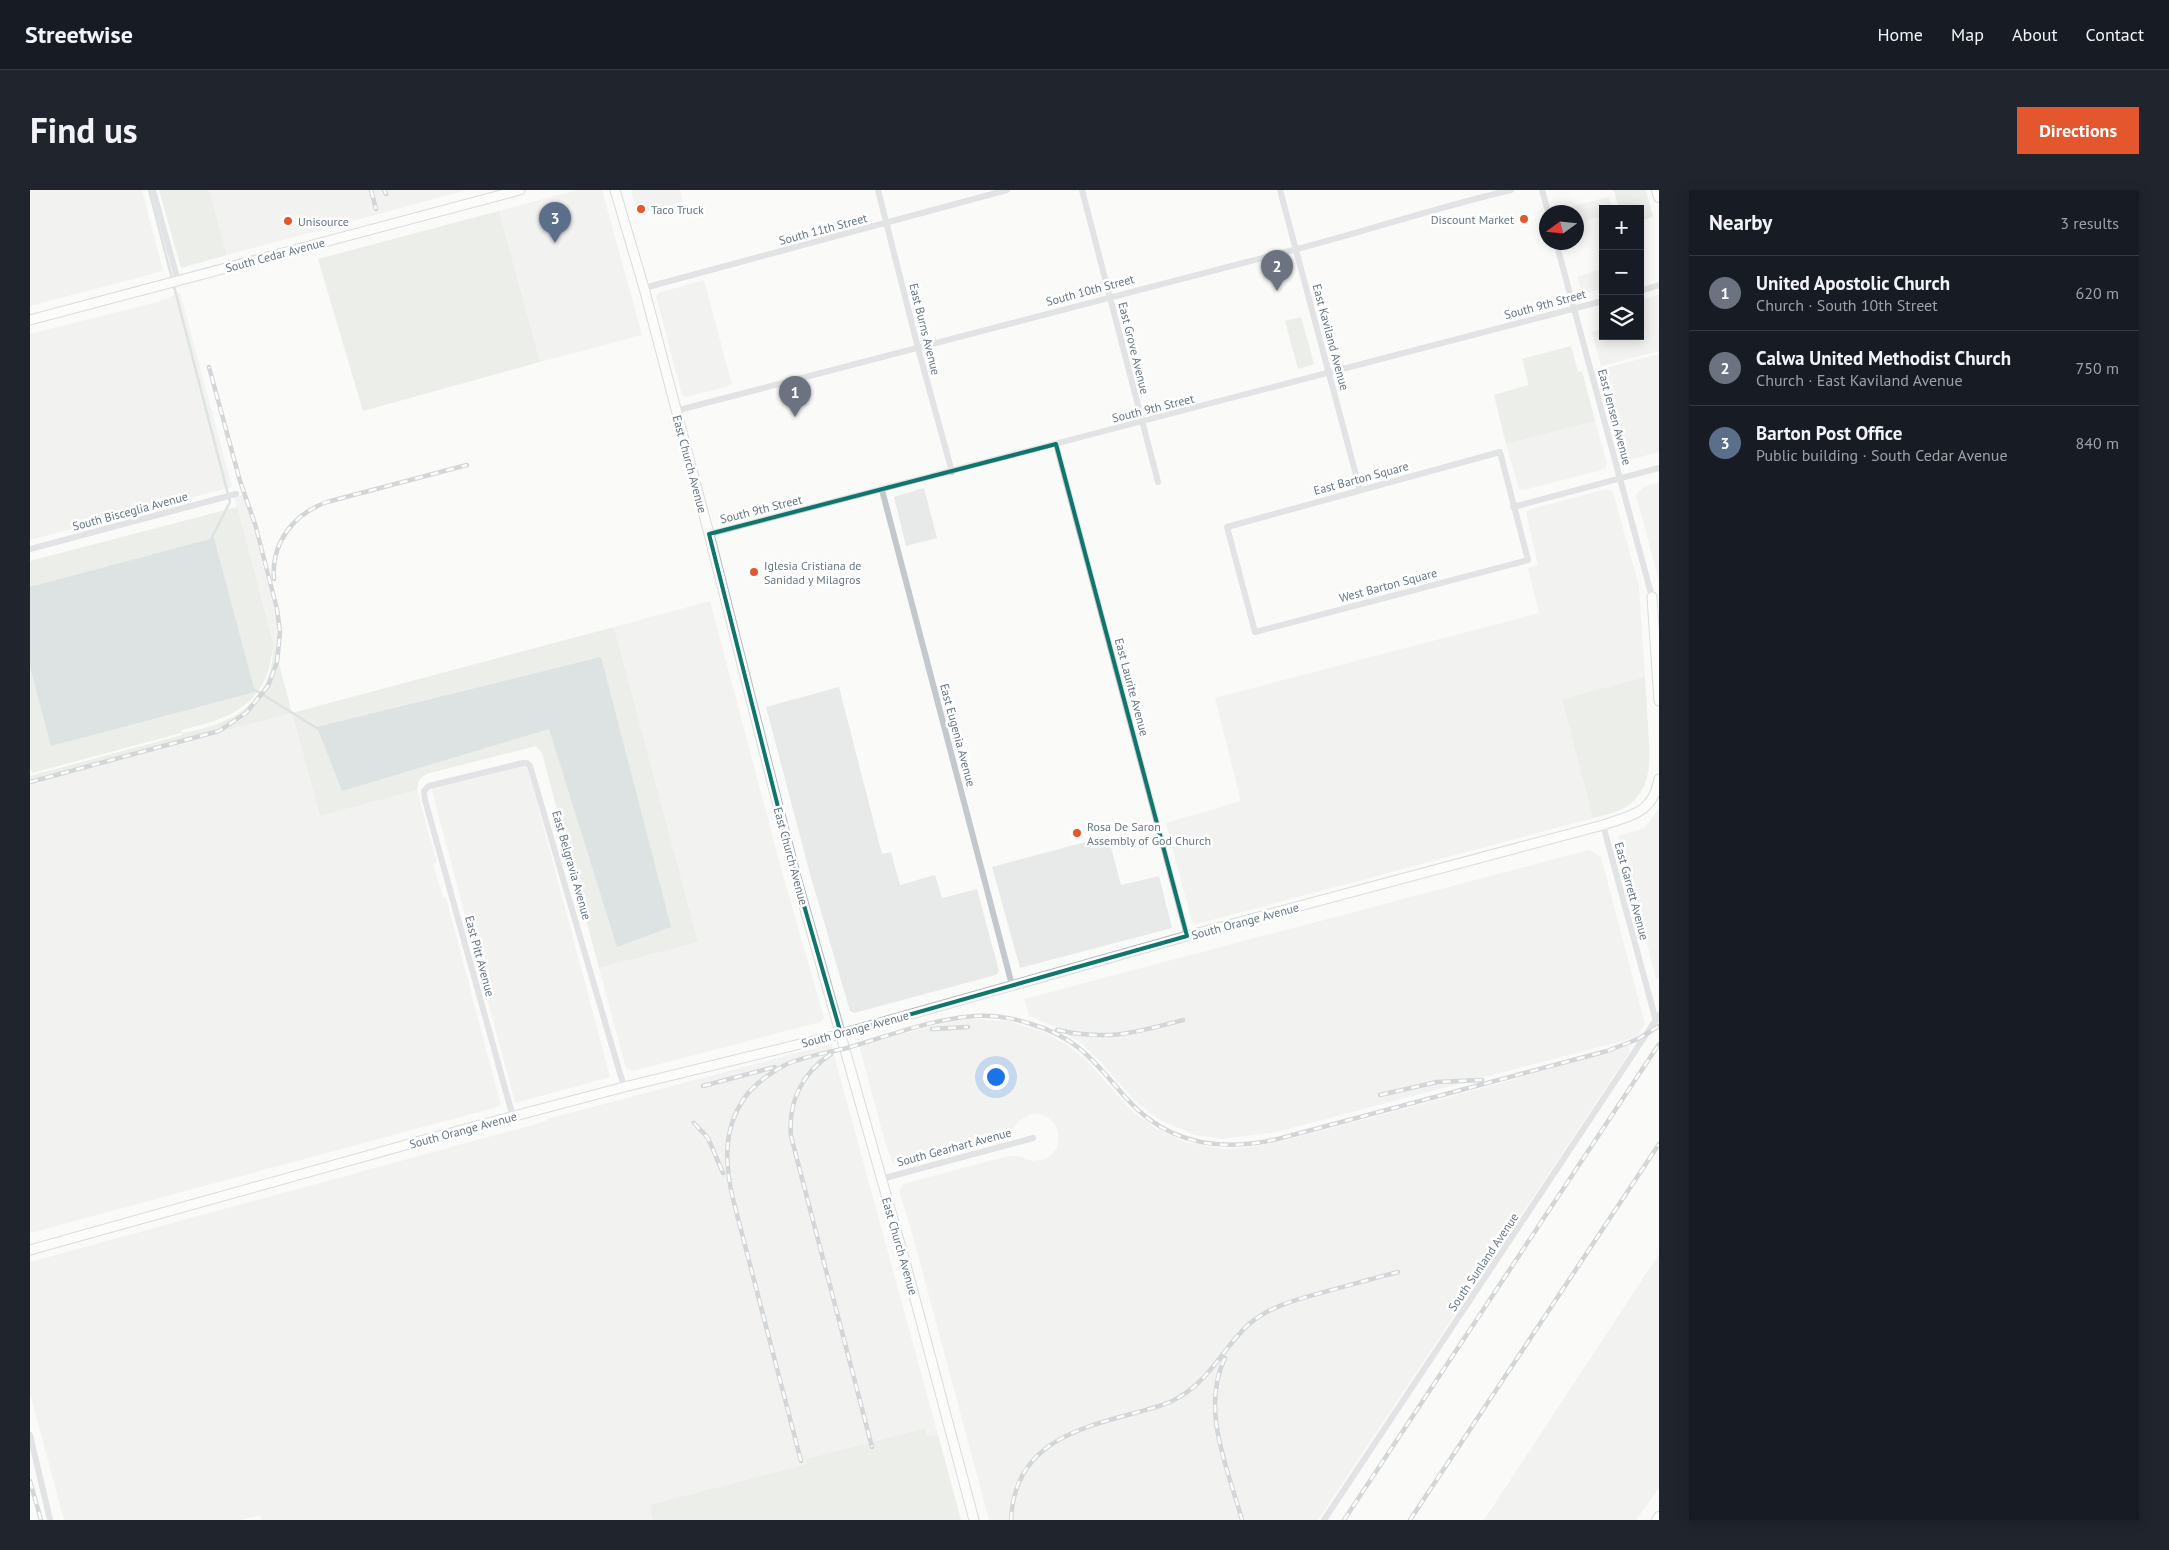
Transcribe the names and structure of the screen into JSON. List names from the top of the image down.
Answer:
{
  "streets": {
    "main road": ["South Cedar Avenue", "East Church Avenue", "South Orange Avenue"],
    "street": [
      "South 11th Street",
      "South 10th Street",
      "South 9th Street",
      "East Burns Avenue",
      "East Kaviland Avenue",
      "East Grove Avenue",
      "East Jensen Avenue",
      "East Barton Square",
      "South Bisceglia Avenue",
      "West Barton Square",
      "East Laurite Avenue",
      "East Eugenia Avenue",
      "East Belgravia Avenue",
      "East Garrett Avenue",
      "East Pitt Avenue",
      "South Gearhart Avenue",
      "South Sunland Avenue"
    ]
  },
  "crossings": [
    ["South 11th Street", "East Burns Avenue"],
    ["South 11th Street", "East Church Avenue"],
    ["South 10th Street", "East Burns Avenue"],
    ["South 10th Street", "East Kaviland Avenue"],
    ["South 10th Street", "East Grove Avenue"],
    ["South 10th Street", "East Church Avenue"],
    ["South 9th Street", "East Burns Avenue"],
    ["South 9th Street", "East Kaviland Avenue"],
    ["South 9th Street", "East Grove Avenue"],
    ["South 9th Street", "East Jensen Avenue"],
    ["South 9th Street", "East Church Avenue"],
    ["South 9th Street", "East Laurite Avenue"],
    ["South 9th Street", "East Eugenia Avenue"],
    ["East Kaviland Avenue", "East Barton Square"],
    ["East Church Avenue", "South Orange Avenue"],
    ["East Church Avenue", "South Gearhart Avenue"],
    ["East Barton Square", "West Barton Square"],
    ["East Laurite Avenue", "South Orange Avenue"],
    ["East Eugenia Avenue", "South Orange Avenue"],
    ["East Belgravia Avenue", "South Orange Avenue"],
    ["East Belgravia Avenue", "East Pitt Avenue"],
    ["East Garrett Avenue", "South Orange Avenue"],
    ["East Garrett Avenue", "South Sunland Avenue"],
    ["South Orange Avenue", "East Pitt Avenue"]
  ],
  "places": [
    "Taco Truck",
    "Discount Market",
    "Unisource",
    "Iglesia Cristiana de Sanidad y Milagros",
    "Rosa De Saron Assembly of God Church"
  ],
  "north": "left",
  "page": {
    "header": "Streetwise",
    "nav": [
      "Home",
      "Map",
      "About",
      "Contact"
    ],
    "title": "Find us",
    "buttons": "Directions",
    "heading": ["Nearby", "3 results"],
    "pins": ["3", "2", "1"],
    "map_buttons": ["+", "−"],
    "list": [
      {
        "mark": "1",
        "name": "United Apostolic Church",
        "note": "Church · South 10th Street",
        "value": "620 m"
      },
      {
        "mark": "2",
        "name": "Calwa United Methodist Church",
        "note": "Church · East Kaviland Avenue",
        "value": "750 m"
      },
      {
        "mark": "3",
        "name": "Barton Post Office",
        "note": "Public building · South Cedar Avenue",
        "value": "840 m"
      }
    ]
  }
}
